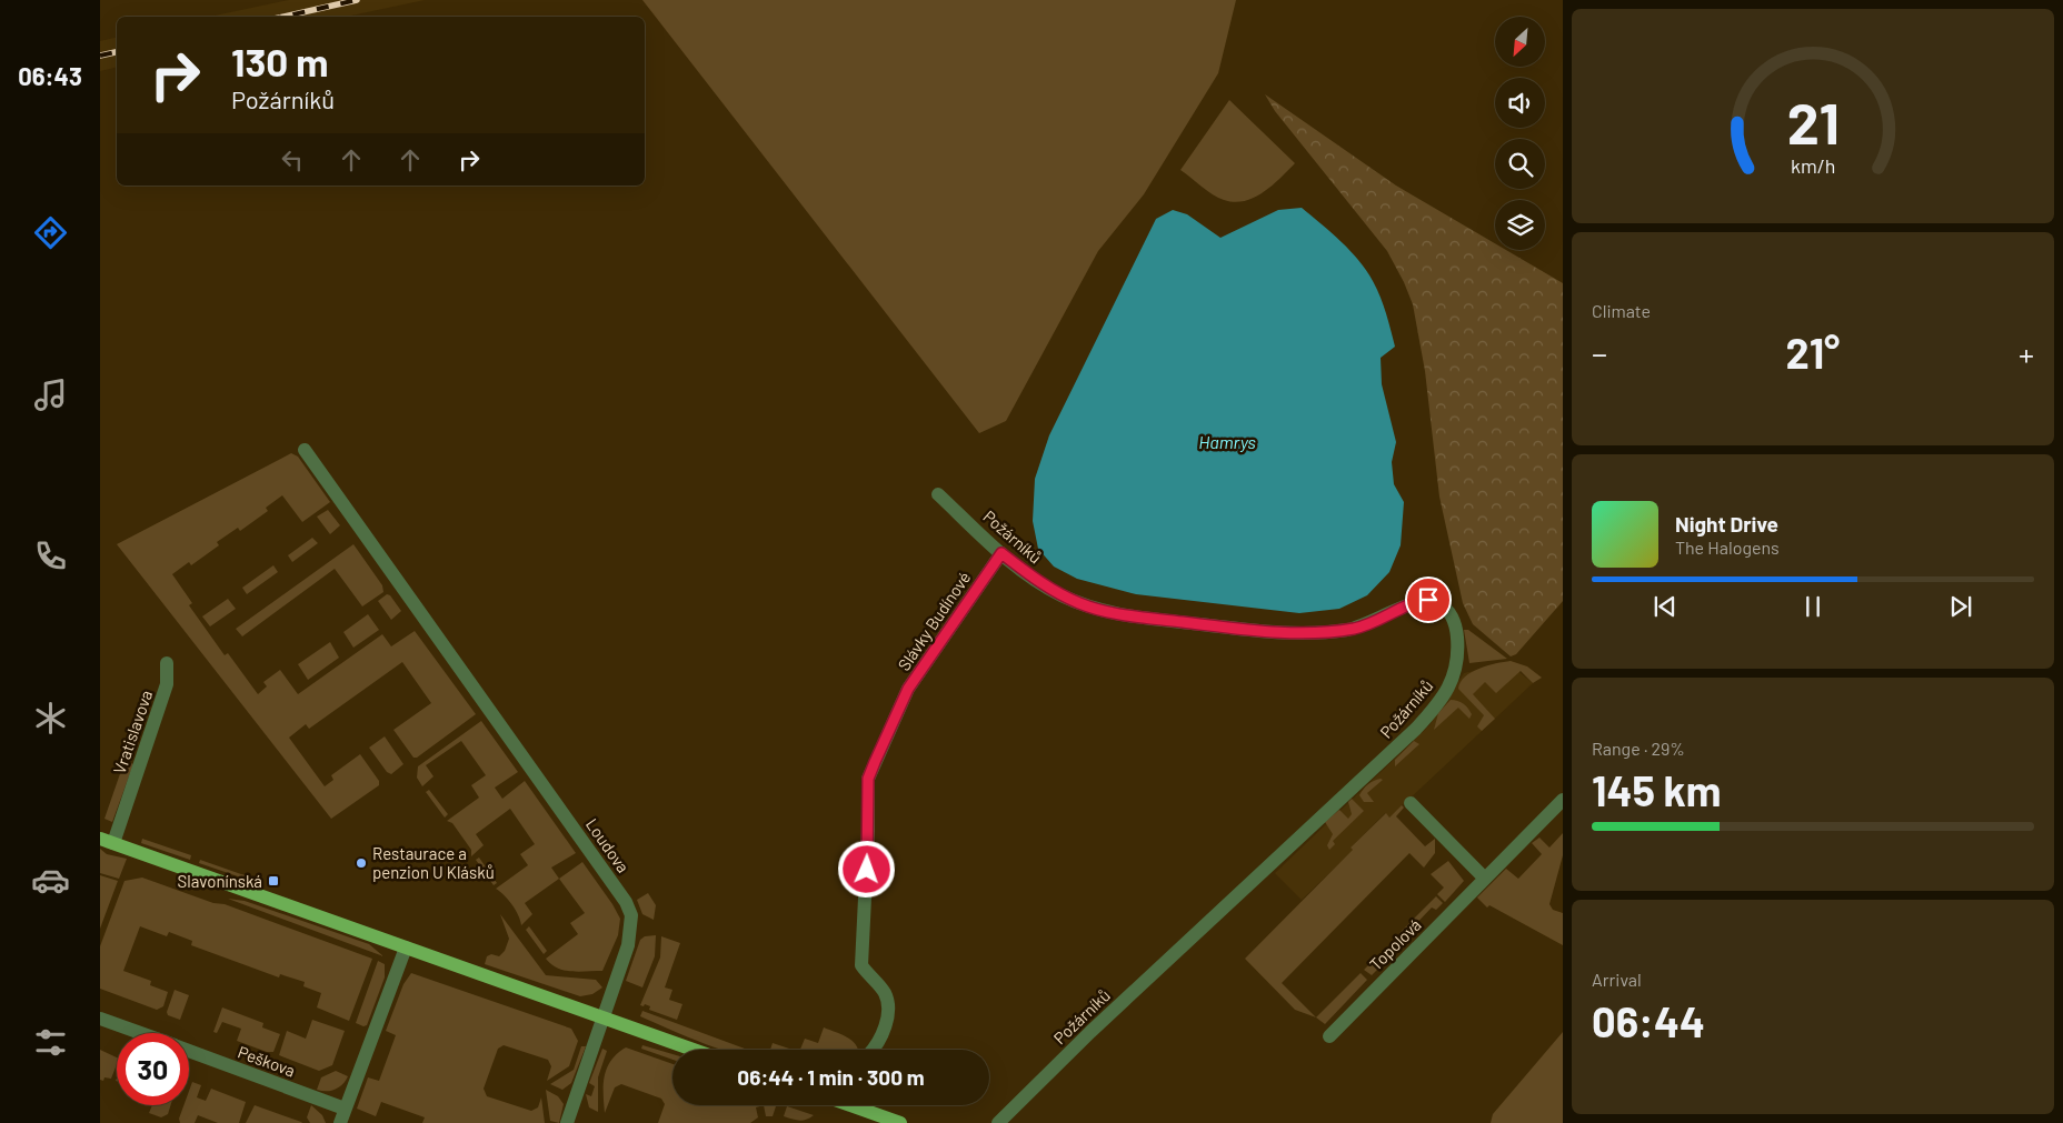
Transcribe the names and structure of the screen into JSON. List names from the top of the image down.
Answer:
{
  "streets": {
    "street": [
      "Požárníků",
      "Slávky Budínové",
      "Vratislavova",
      "Loudova",
      "Topolová",
      "Peškova"
    ]
  },
  "crossings": [
    ["Požárníků", "Slávky Budínové"]
  ],
  "water": ["Hamrys"],
  "places": {
    "other": ["Restaurace a penzion U Klásků"],
    "transit": ["Slavonínská"]
  },
  "north": "bottom left",
  "page": {
    "tabs": "06:43",
    "turn": ["130 m", "Požárníků"],
    "tile": [
      "Climate",
      ["Range · 29%", "145 km"],
      ["Arrival", "06:44"]
    ],
    "heat": ["−", "21°", "+"],
    "song": ["Night Drive", "The Halogens"],
    "limit": "30",
    "trip": "06:44 · 1 min · 300 m",
    "gauge": ["21", "km/h"]
  }
}
